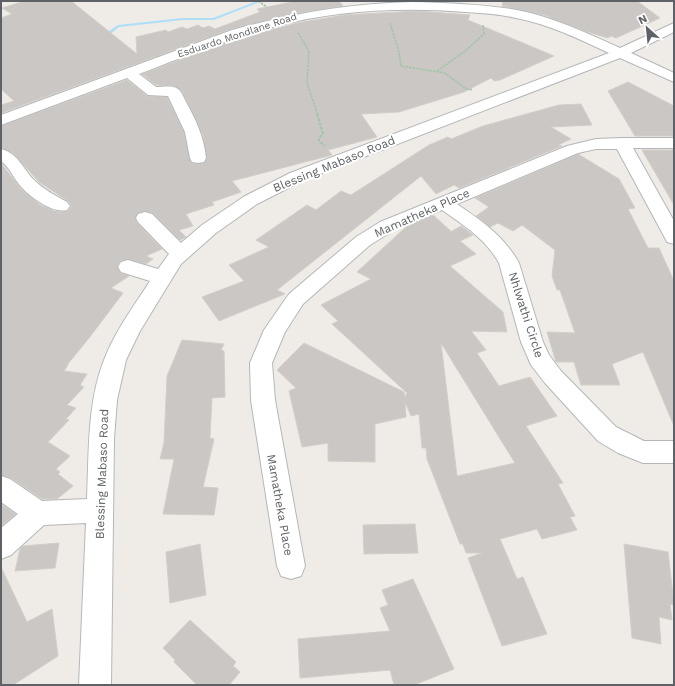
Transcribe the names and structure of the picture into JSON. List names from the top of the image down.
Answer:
{
  "streets": {
    "street": [
      "Esduardo Mondlane Road",
      "Blessing Mabaso Road",
      "Mamatheka Place",
      "Nhlwathi Circle"
    ]
  },
  "crossings": [
    ["Esduardo Mondlane Road", "Blessing Mabaso Road"],
    ["Mamatheka Place", "Nhlwathi Circle"]
  ],
  "north": "top left"
}
